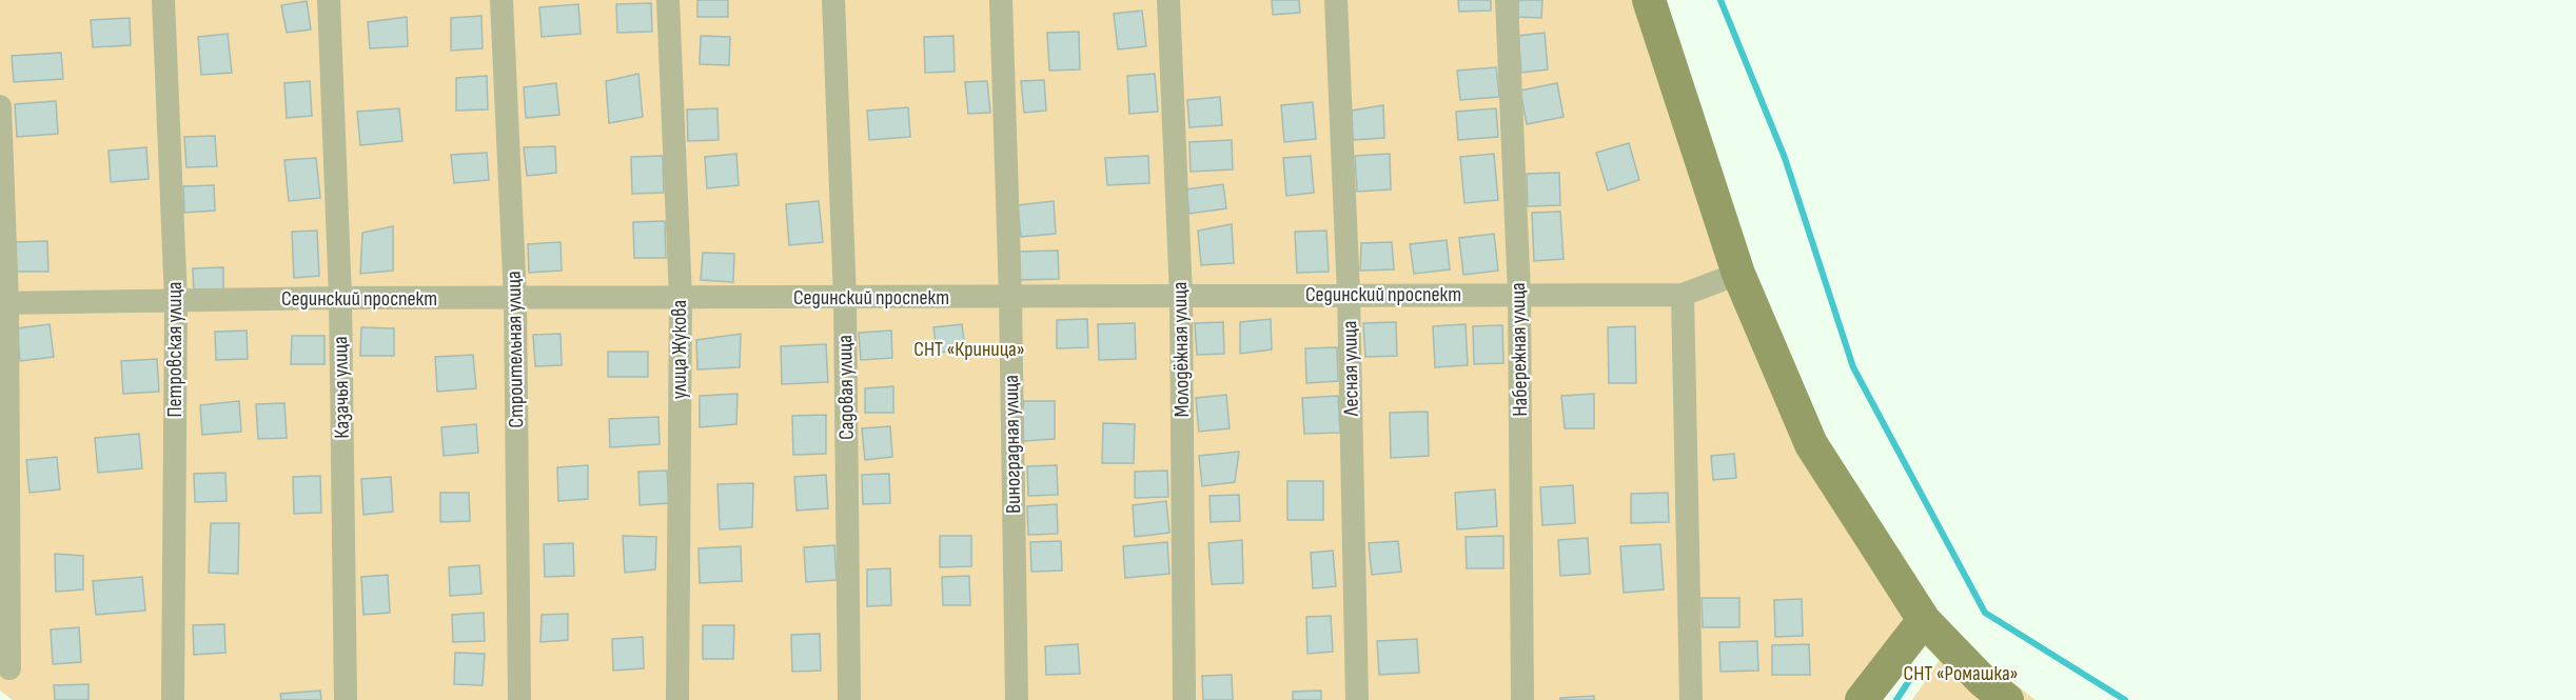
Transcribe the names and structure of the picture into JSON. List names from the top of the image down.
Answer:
{
  "streets": {
    "street": [
      "Сединский проспект",
      "Петровская улица",
      "Строительная улица",
      "улица Жукова",
      "Молодёжная улица",
      "Набережная улица",
      "Лесная улица",
      "Казачья улица",
      "Садовая улица",
      "Виноградная улица"
    ]
  },
  "crossings": [
    ["Сединский проспект", "Петровская улица"],
    ["Сединский проспект", "Строительная улица"],
    ["Сединский проспект", "улица Жукова"],
    ["Сединский проспект", "Молодёжная улица"],
    ["Сединский проспект", "Набережная улица"],
    ["Сединский проспект", "Лесная улица"],
    ["Сединский проспект", "Казачья улица"],
    ["Сединский проспект", "Садовая улица"],
    ["Сединский проспект", "Виноградная улица"]
  ],
  "parks": ["СНТ «Криница»", "СНТ «Ромашка»"]
}
